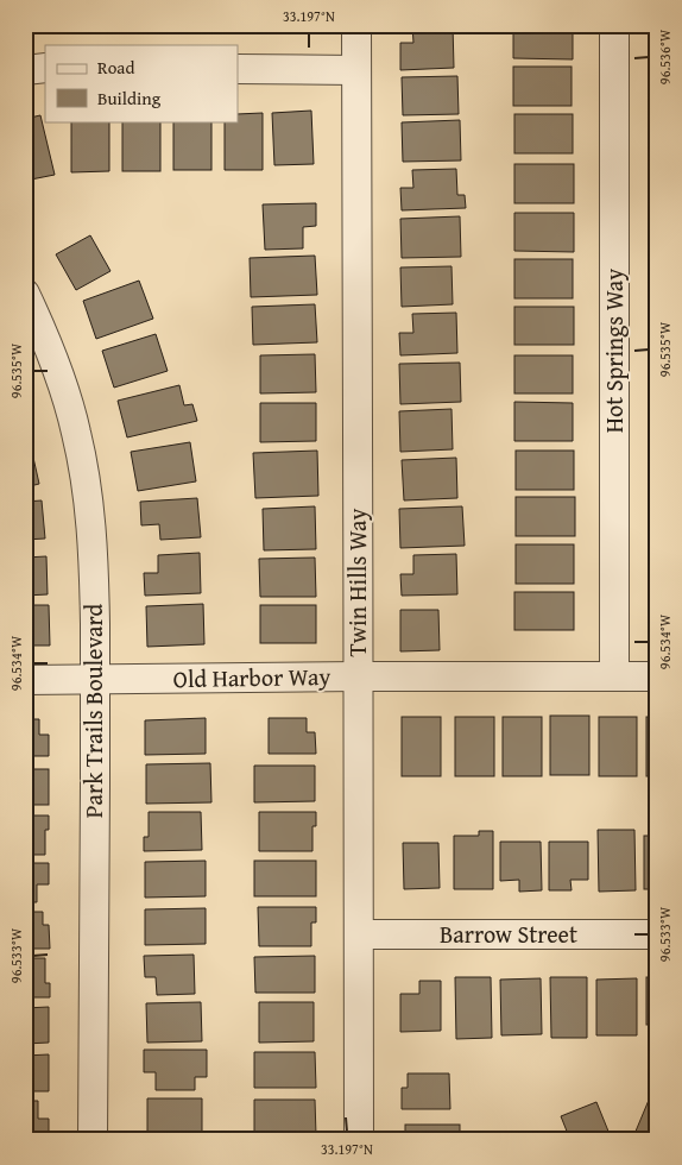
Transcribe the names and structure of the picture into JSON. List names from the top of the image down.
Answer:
{
  "streets": {
    "street": [
      "Hot Springs Way",
      "Twin Hills Way",
      "Old Harbor Way",
      "Park Trails Boulevard",
      "Barrow Street"
    ]
  },
  "crossings": [
    ["Hot Springs Way", "Old Harbor Way"],
    ["Twin Hills Way", "Old Harbor Way"],
    ["Twin Hills Way", "Barrow Street"],
    ["Old Harbor Way", "Park Trails Boulevard"]
  ],
  "legend": ["Road", "Building"],
  "coordinates": [
    "33.197°N",
    "96.536°W",
    "96.535°W",
    "96.534°W",
    "96.533°W"
  ]
}
